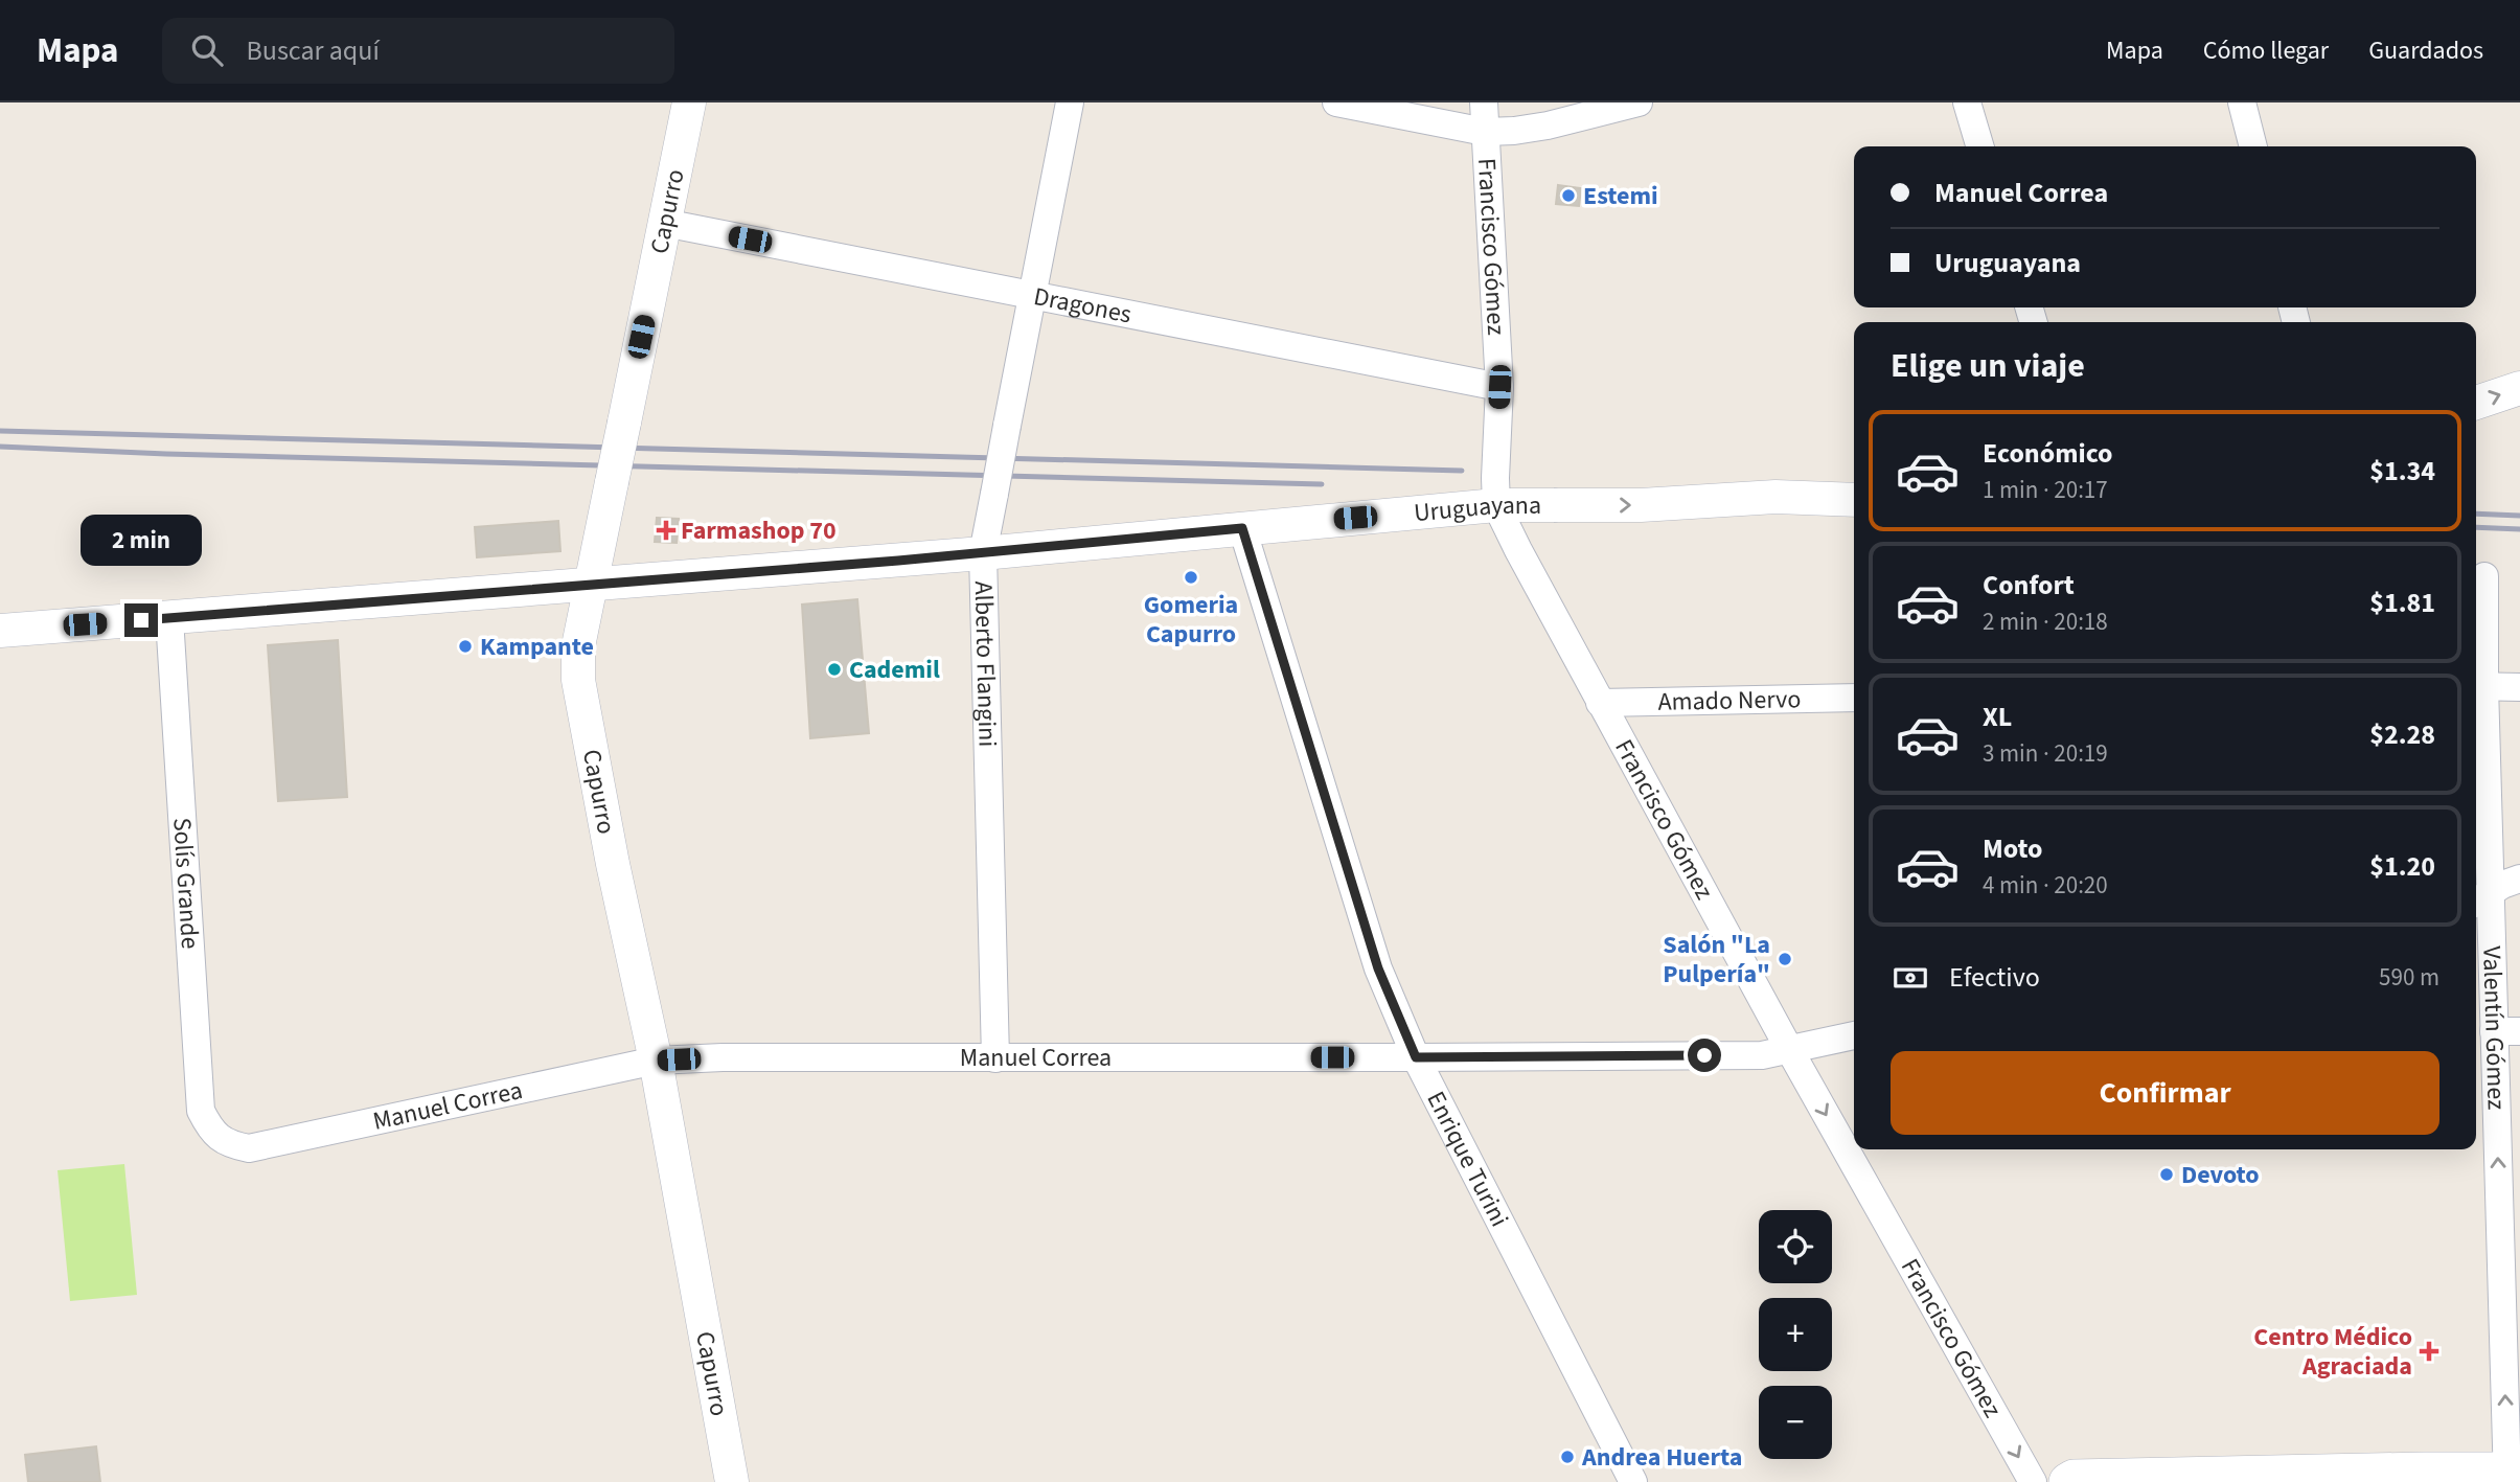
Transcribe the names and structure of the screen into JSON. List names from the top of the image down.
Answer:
{
  "streets": {
    "street": [
      "Capurro",
      "Francisco Gómez",
      "Dragones",
      "Uruguayana",
      "Alberto Flangini",
      "Amado Nervo",
      "Solís Grande",
      "Valentín Gómez",
      "Manuel Correa",
      "Enrique Turini"
    ]
  },
  "crossings": [
    ["Capurro", "Dragones"],
    ["Capurro", "Uruguayana"],
    ["Capurro", "Manuel Correa"],
    ["Francisco Gómez", "Dragones"],
    ["Francisco Gómez", "Uruguayana"],
    ["Francisco Gómez", "Amado Nervo"],
    ["Francisco Gómez", "Manuel Correa"],
    ["Dragones", "Alberto Flangini"],
    ["Uruguayana", "Alberto Flangini"],
    ["Uruguayana", "Solís Grande"],
    ["Uruguayana", "Enrique Turini"],
    ["Alberto Flangini", "Manuel Correa"],
    ["Solís Grande", "Manuel Correa"],
    ["Manuel Correa", "Enrique Turini"]
  ],
  "one_way": ["Valentín Gómez"],
  "places": {
    "other": [
      "Estemi",
      "Gomeria Capurro",
      "Kampante",
      "Cademil",
      "Salón \"La Pulpería\"",
      "Devoto",
      "Andrea Huerta"
    ],
    "health": ["Farmashop 70", "Centro Médico Agraciada"]
  },
  "page": {
    "header": "Mapa",
    "search": "Buscar aquí",
    "nav": ["Mapa", "Cómo llegar", "Guardados"],
    "banner": ["Manuel Correa", "Uruguayana"],
    "heading": "Elige un viaje",
    "list": [
      {
        "name": "Económico",
        "note": "1 min · 20:17",
        "value": "$1.34"
      },
      {
        "name": "Confort",
        "note": "2 min · 20:18",
        "value": "$1.81"
      },
      {
        "name": "XL",
        "note": "3 min · 20:19",
        "value": "$2.28"
      },
      {
        "name": "Moto",
        "note": "4 min · 20:20",
        "value": "$1.20"
      }
    ],
    "bubble": "2 min",
    "pay": ["Efectivo", "590 m"],
    "buttons": "Confirmar",
    "map_buttons": ["+", "−"]
  }
}
